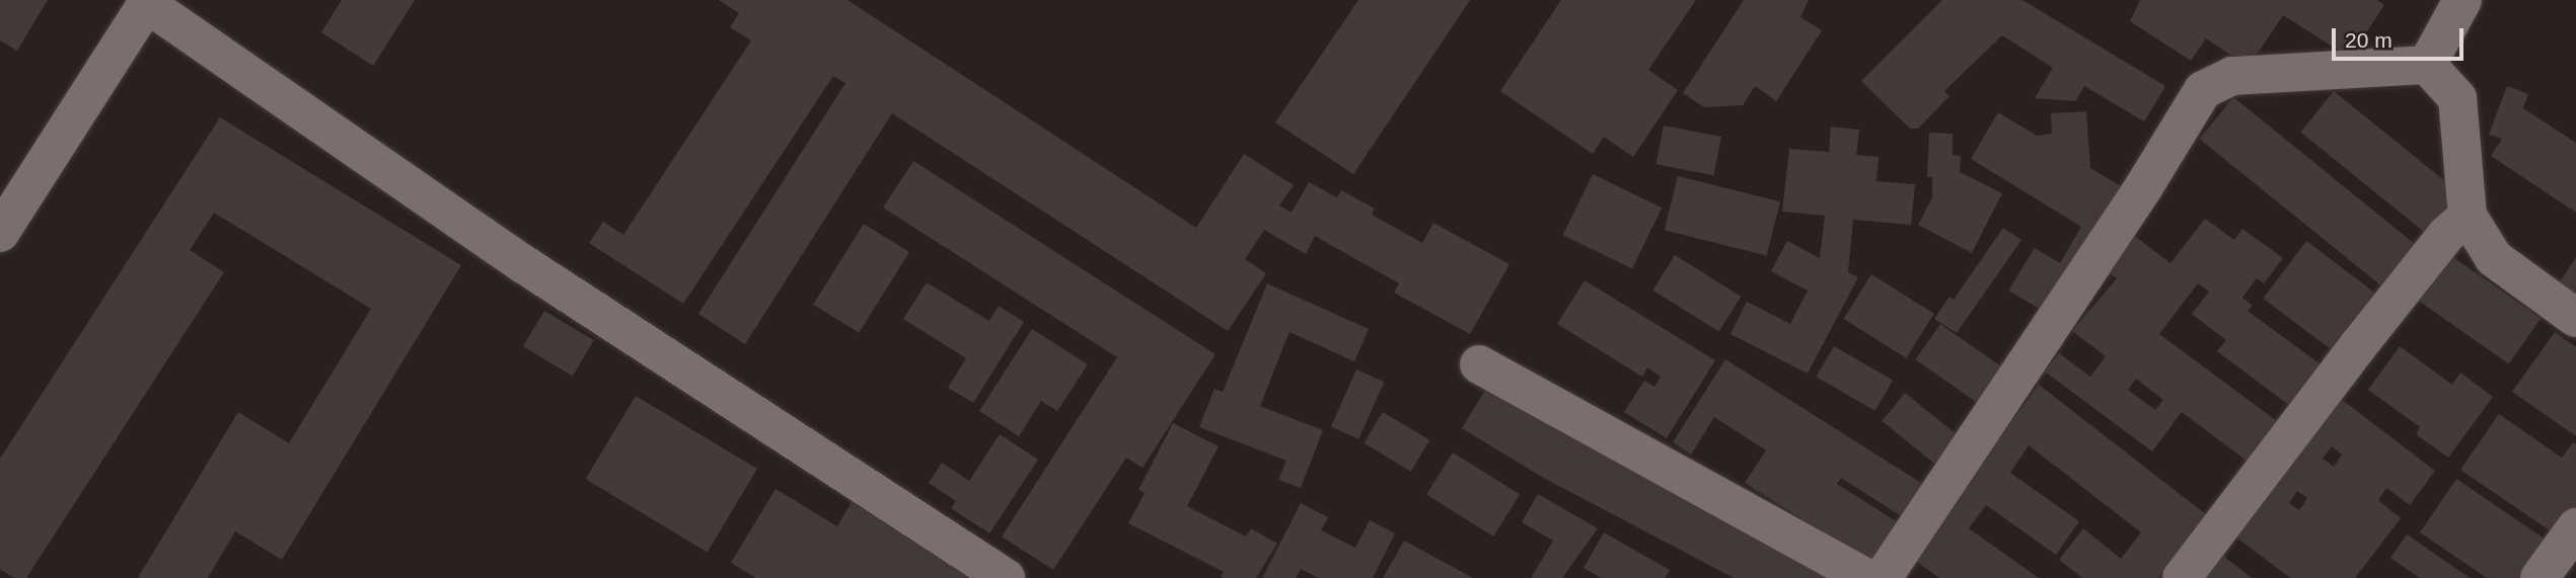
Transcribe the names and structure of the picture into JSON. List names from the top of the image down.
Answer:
{
  "scale_bar": "20 m"
}
